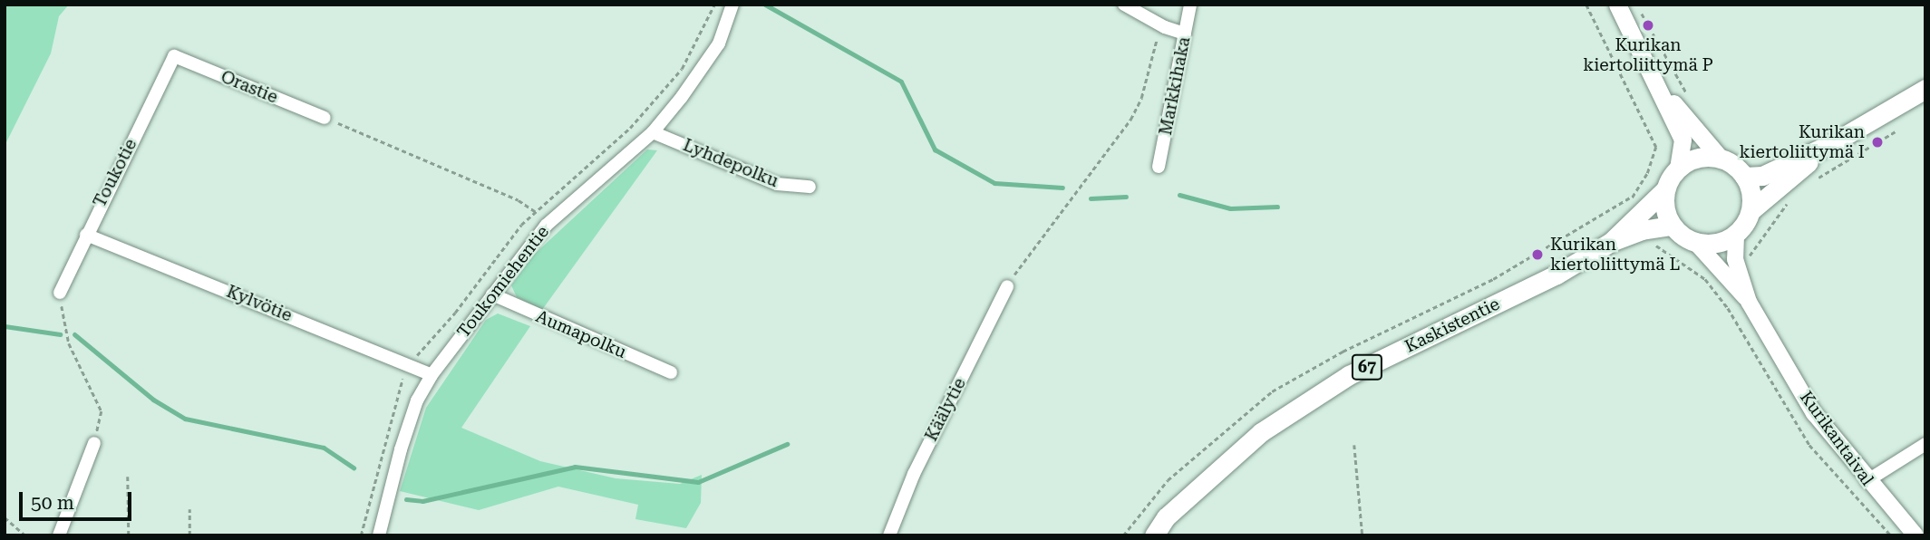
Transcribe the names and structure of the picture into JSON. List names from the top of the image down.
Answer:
{
  "streets": {
    "main road": ["Kaskistentie", "67"],
    "street": [
      "Markkihaka",
      "Orastie",
      "Lyhdepolku",
      "Toukotie",
      "Toukomiehentie",
      "Kylvötie",
      "Aumapolku",
      "Käälytie",
      "Kurikantaival"
    ]
  },
  "crossings": [
    ["Orastie", "Toukotie"],
    ["Lyhdepolku", "Toukomiehentie"],
    ["Toukotie", "Kylvötie"],
    ["Toukomiehentie", "Kylvötie"],
    ["Toukomiehentie", "Aumapolku"],
    ["Kaskistentie", "67"],
    ["Kaskistentie", "Kurikantaival"],
    ["67", "Kurikantaival"]
  ],
  "places": ["Kurikan kiertoliittymä P", "Kurikan kiertoliittymä I", "Kurikan kiertoliittymä L"],
  "scale_bar": "50 m"
}
